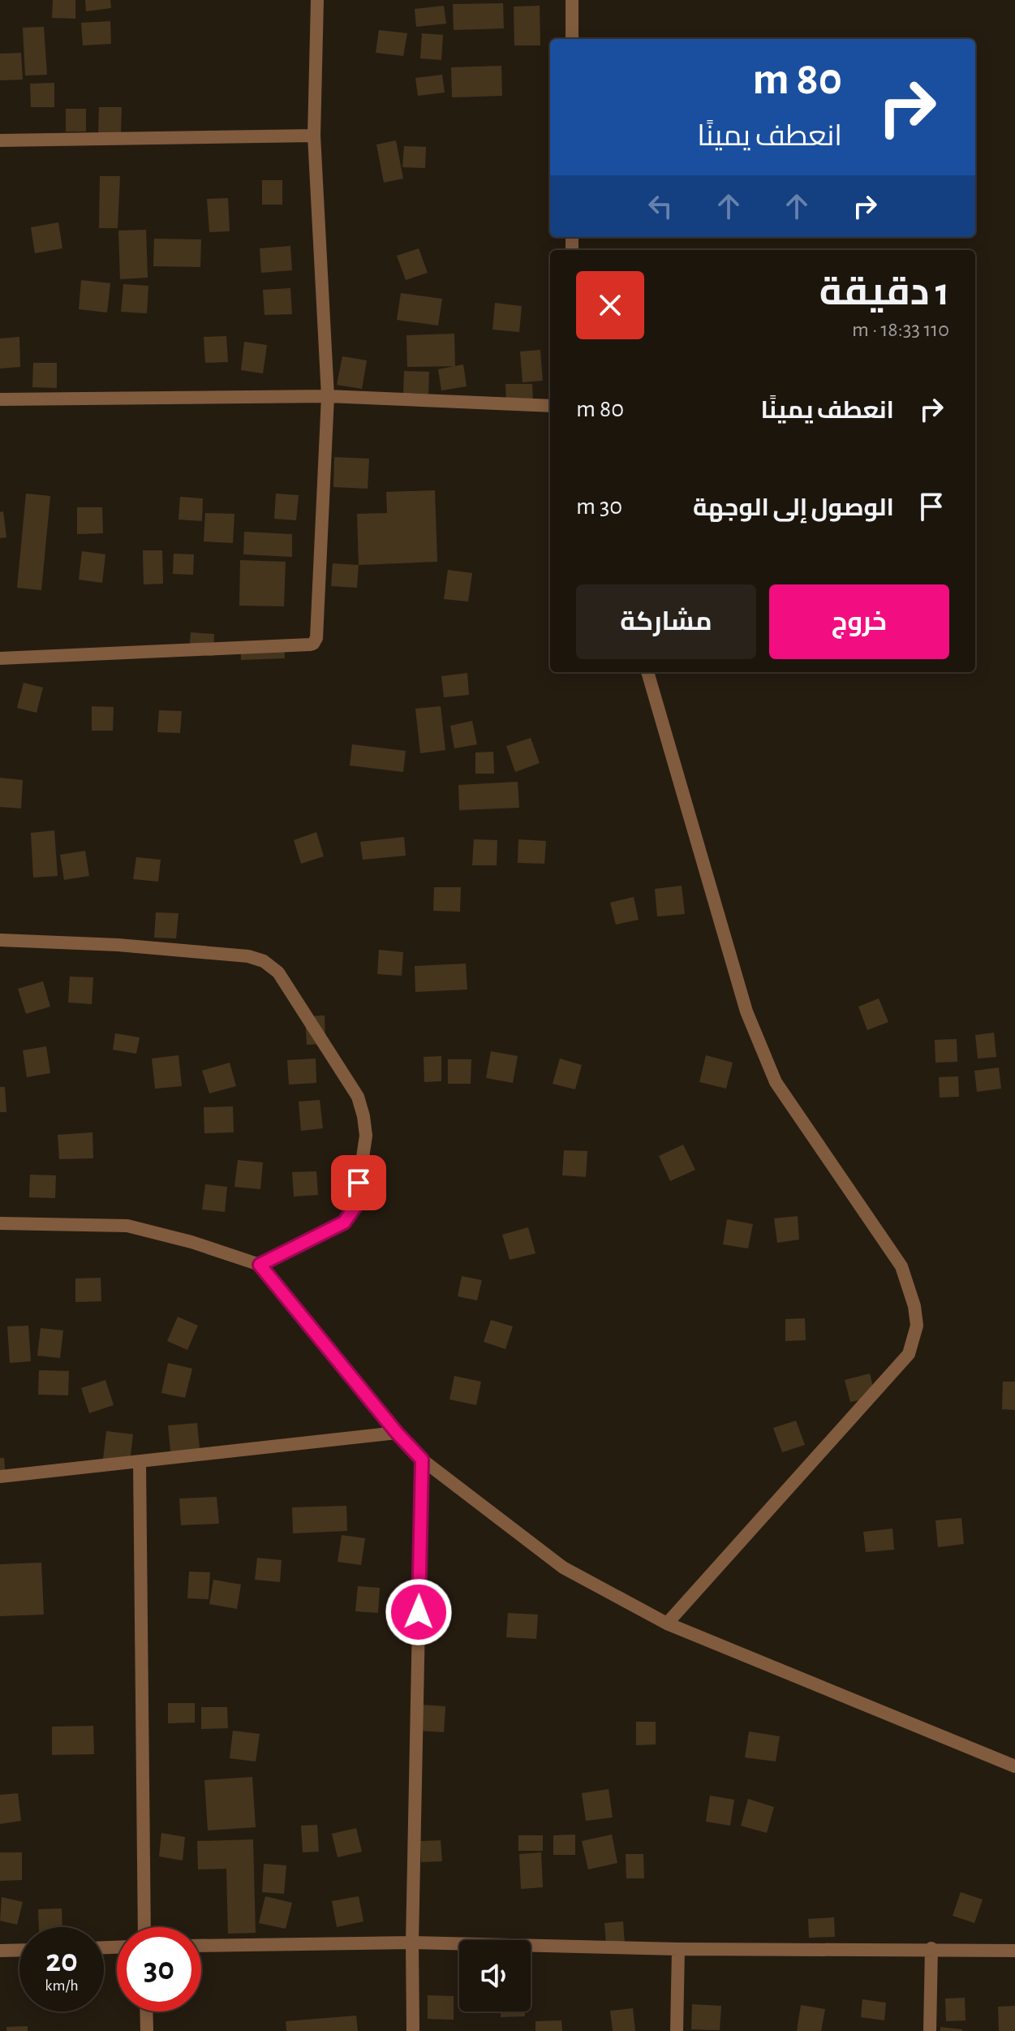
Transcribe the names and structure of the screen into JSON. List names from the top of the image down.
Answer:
{
  "page": {
    "turn": ["80 m", "انعطف يمينًا"],
    "heading": ["1 دقيقة", "110 m · 18:33"],
    "list": [
      {
        "name": "انعطف يمينًا",
        "value": "80 m"
      },
      {
        "name": "الوصول إلى الوجهة",
        "value": "30 m"
      }
    ],
    "buttons": ["خروج", "مشاركة"],
    "speed": "20 km/h",
    "limit": "30"
  }
}
